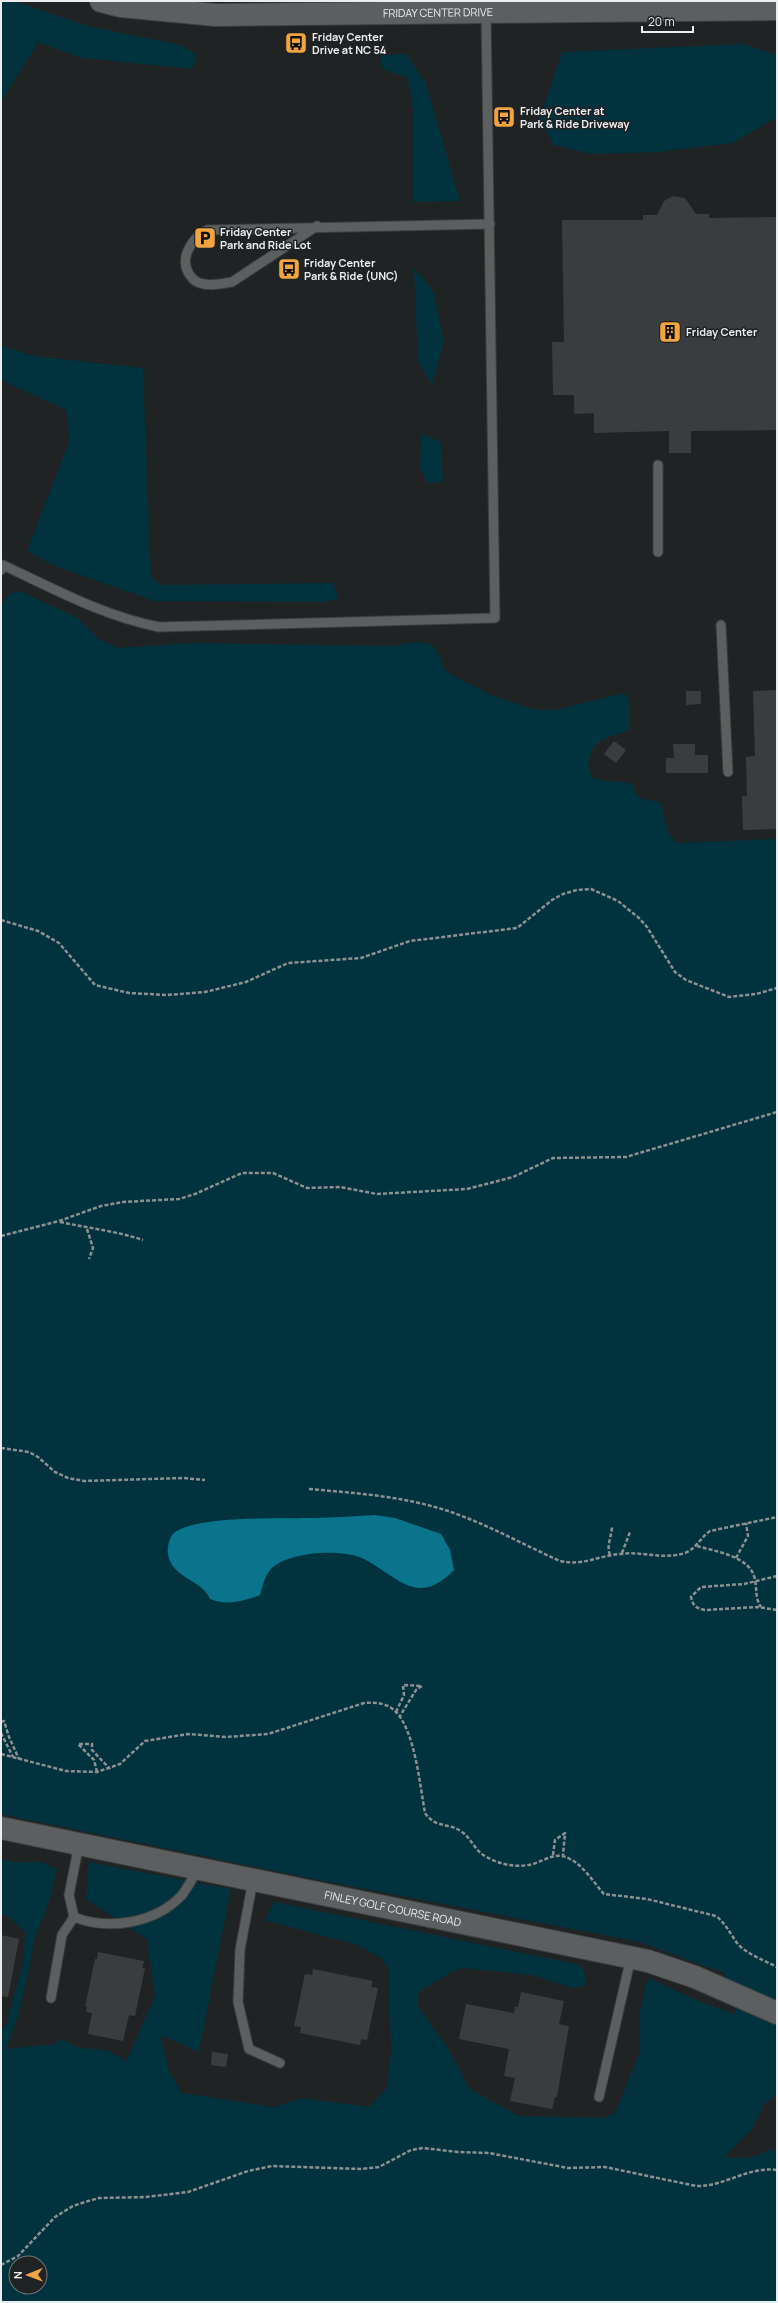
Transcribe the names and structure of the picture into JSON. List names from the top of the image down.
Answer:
{
  "streets": {
    "street": ["FRIDAY CENTER DRIVE", "FINLEY GOLF COURSE ROAD"]
  },
  "places": {
    "bus stop": ["Friday Center Drive at NC 54", "Friday Center at Park & Ride Driveway", "Friday Center Park & Ride (UNC)"],
    "parking": ["Friday Center Park and Ride Lot"],
    "building": ["Friday Center"]
  },
  "scale_bar": "20 m",
  "north": "left"
}
